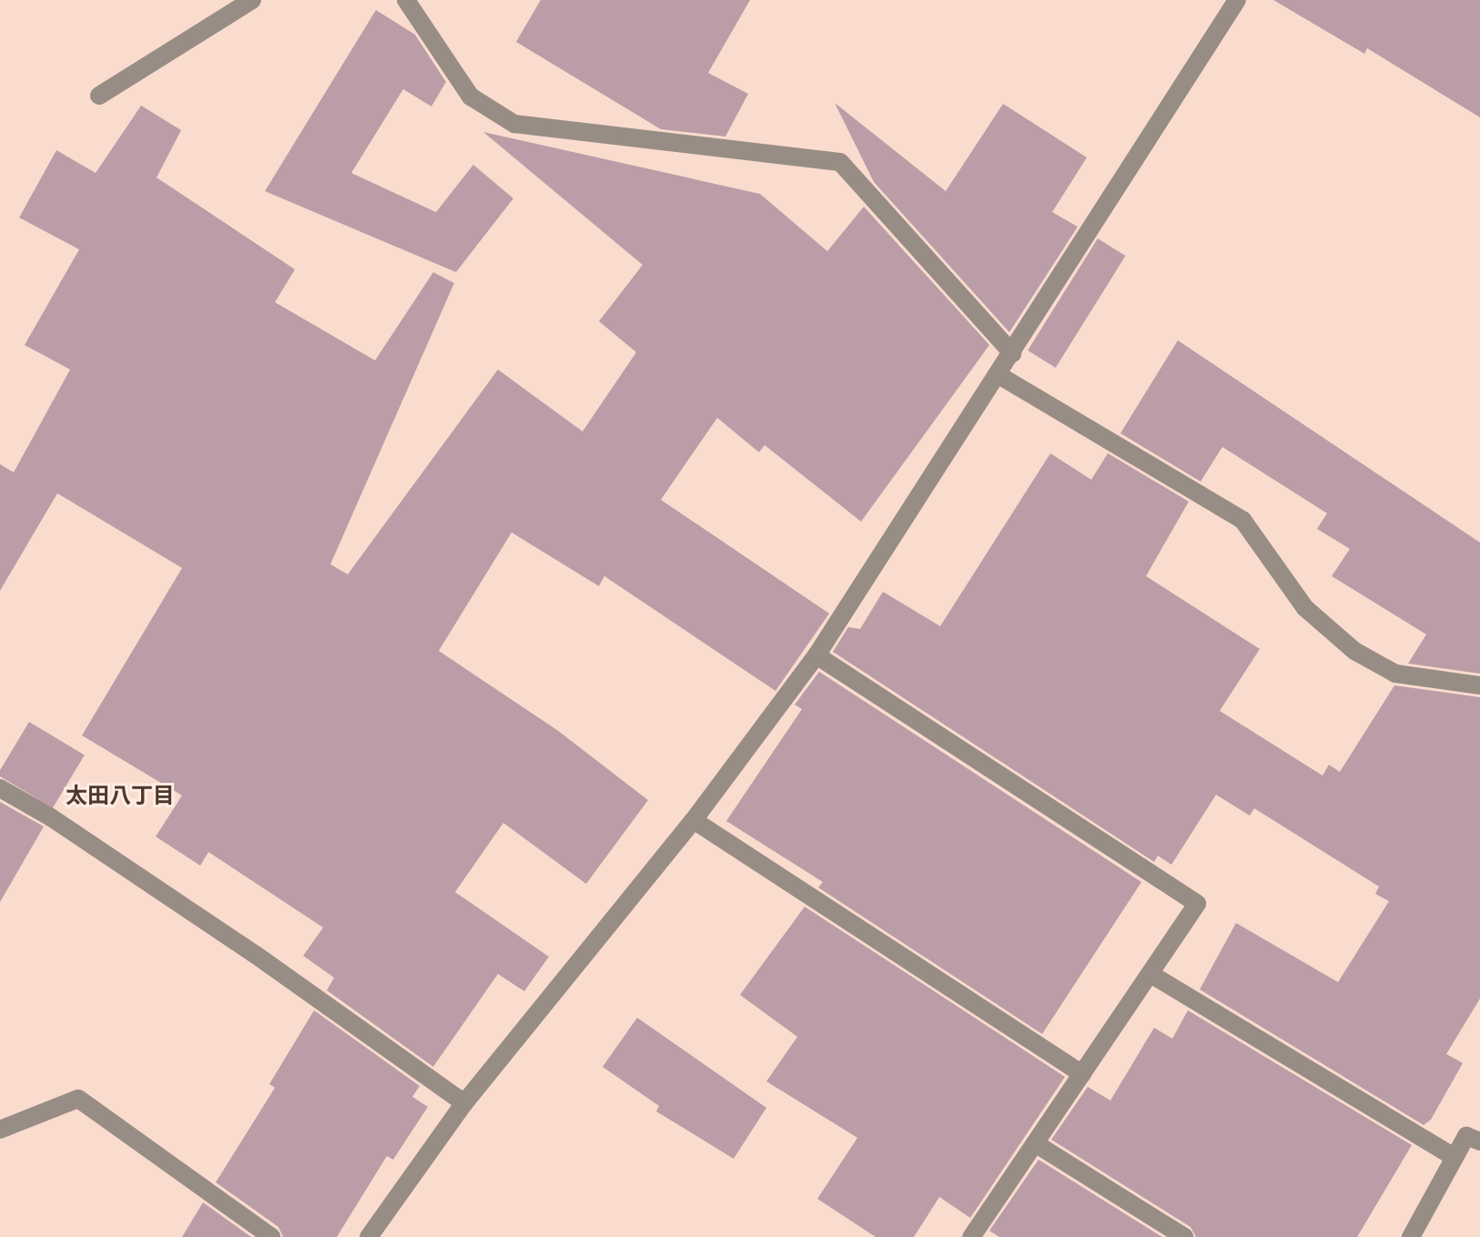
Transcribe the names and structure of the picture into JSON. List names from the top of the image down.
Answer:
{
  "districts": ["太田八丁目"]
}
